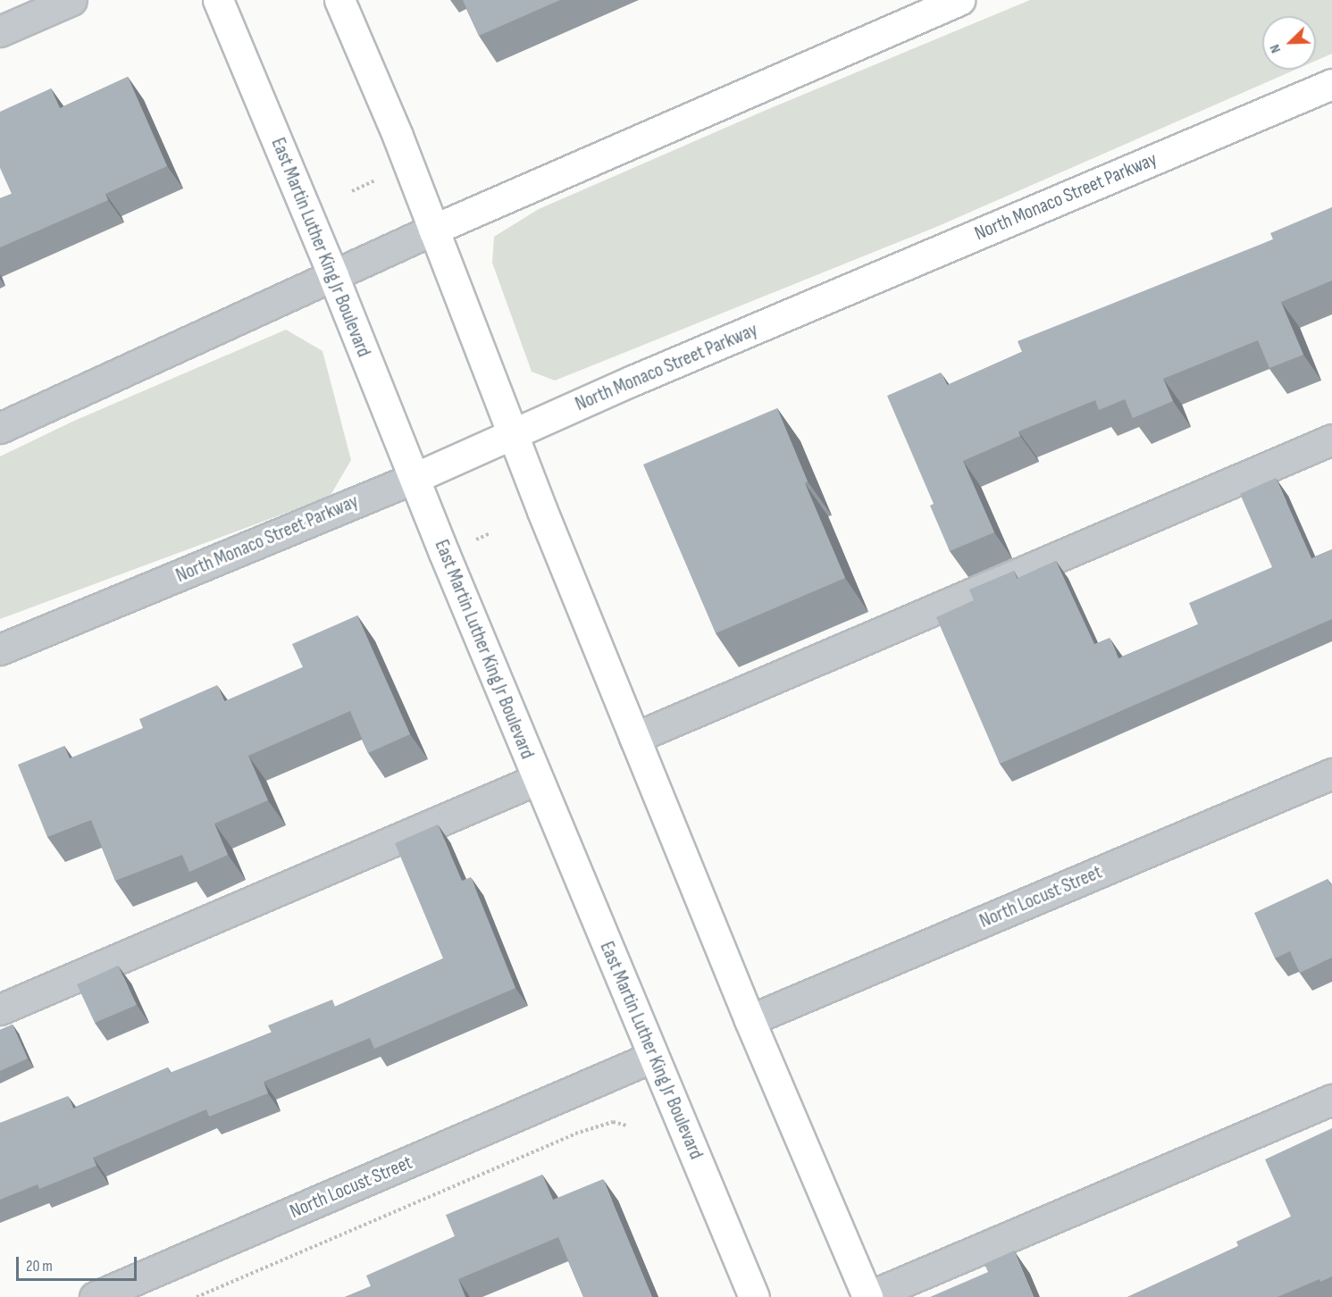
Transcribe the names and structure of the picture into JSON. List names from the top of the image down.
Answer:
{
  "streets": {
    "main road": ["North Monaco Street Parkway", "East Martin Luther King Jr Boulevard"],
    "street": ["North Locust Street"]
  },
  "crossings": [
    ["North Monaco Street Parkway", "East Martin Luther King Jr Boulevard"],
    ["East Martin Luther King Jr Boulevard", "North Locust Street"]
  ],
  "scale_bar": "20 m",
  "north": "bottom left"
}
